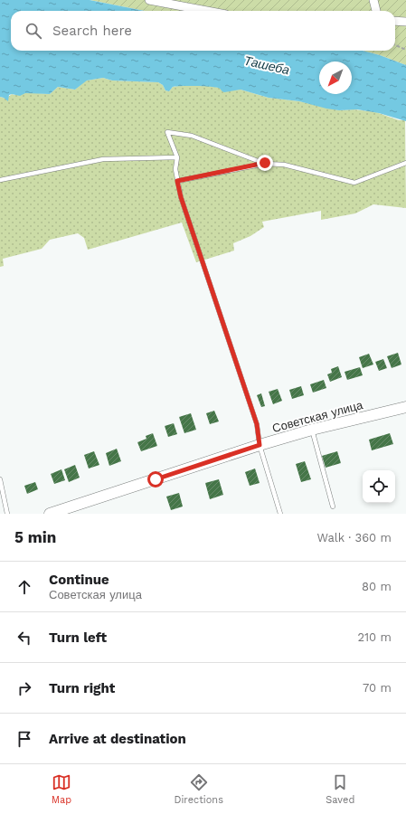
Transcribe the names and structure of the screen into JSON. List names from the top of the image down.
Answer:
{
  "streets": {
    "street": ["Советская улица"]
  },
  "water": ["Ташеба"],
  "north": "bottom left",
  "page": {
    "search": "Search here",
    "heading": ["5 min", "Walk · 360 m"],
    "list": [
      ["Continue", "Советская улица", "80 m"],
      ["Turn left", "210 m"],
      ["Turn right", "70 m"],
      "Arrive at destination"
    ],
    "nav": ["Map", "Directions", "Saved"]
  }
}
